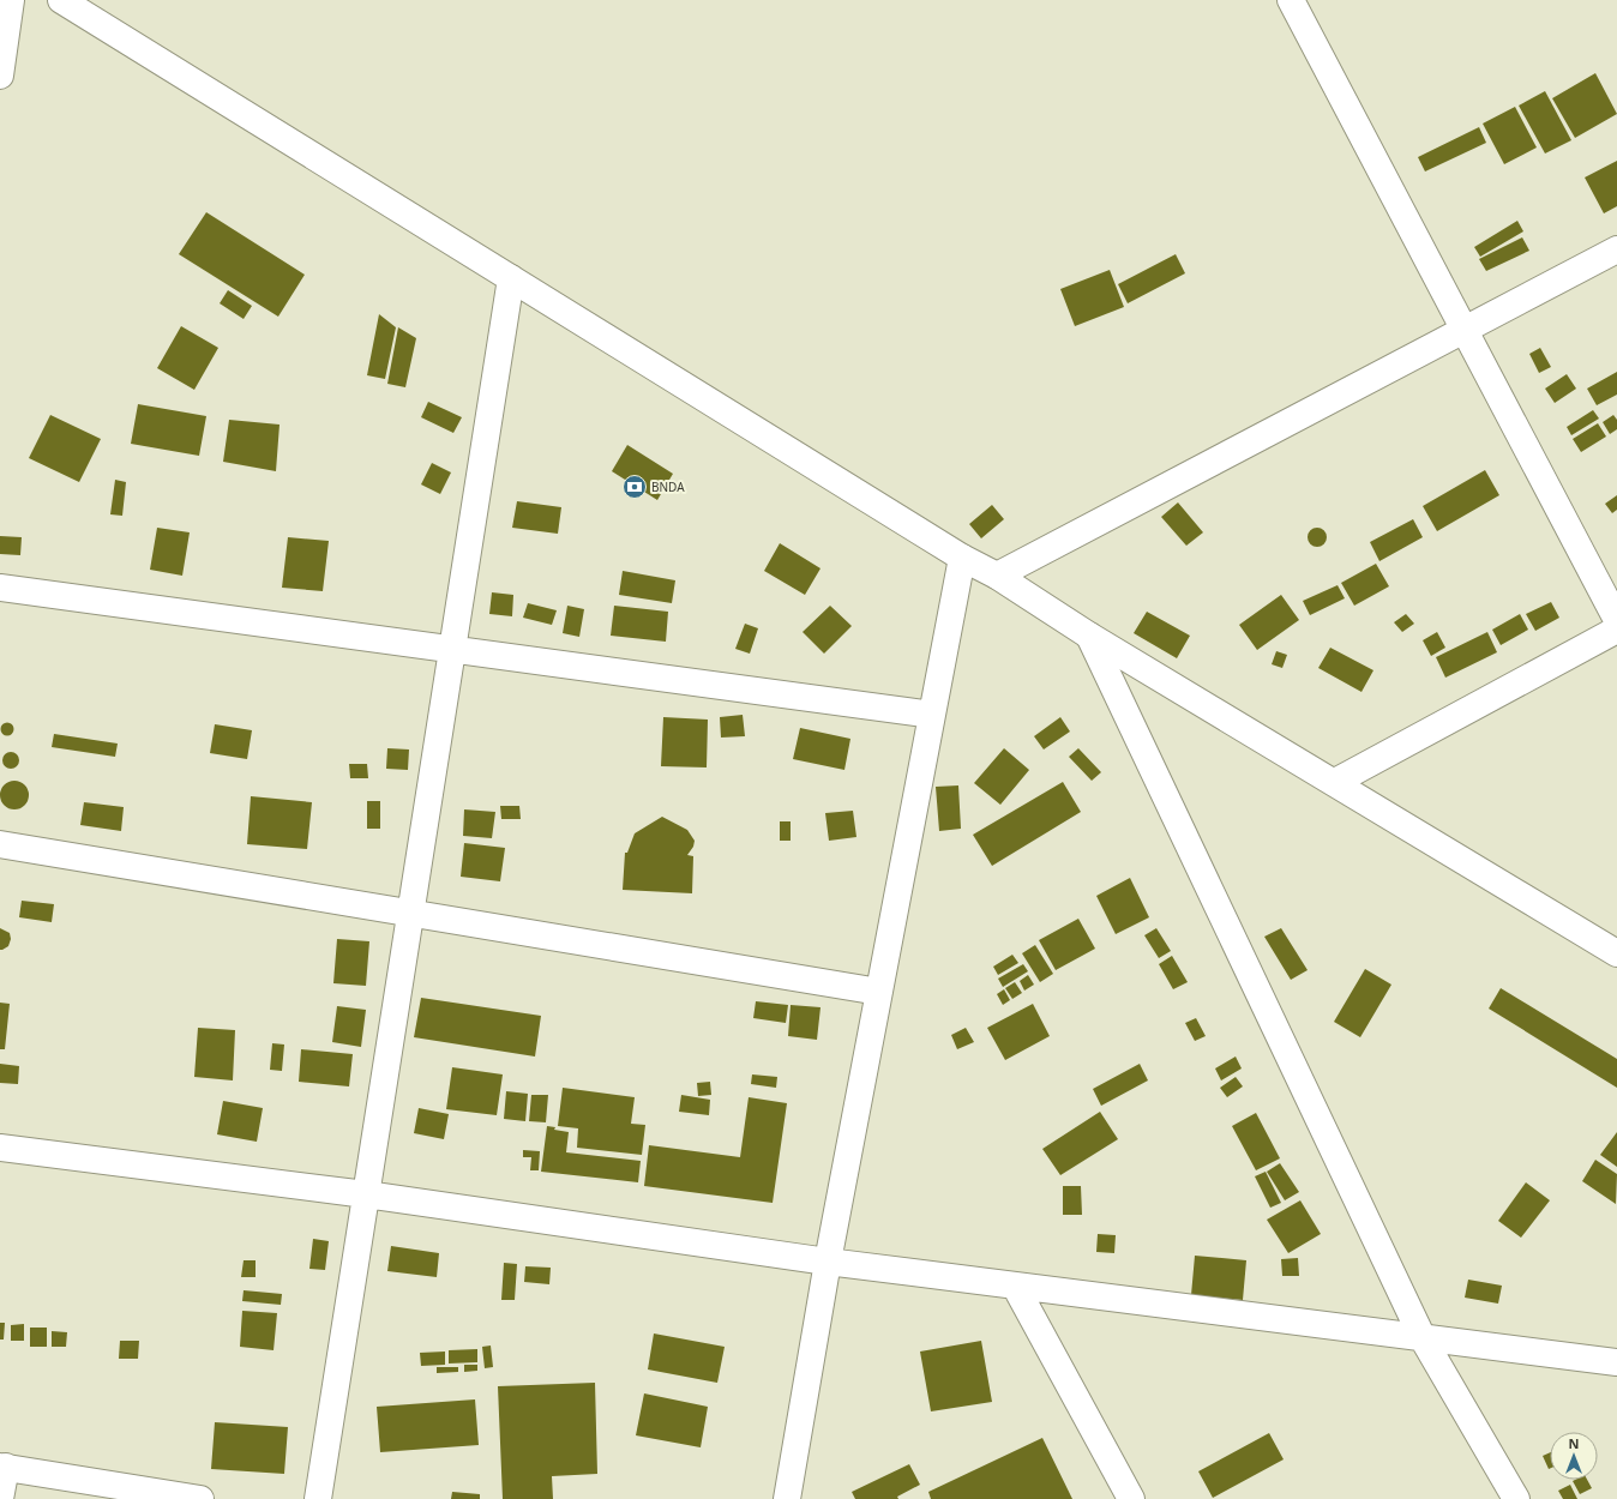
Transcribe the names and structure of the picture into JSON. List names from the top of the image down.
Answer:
{
  "places": {
    "bank": ["BNDA"]
  },
  "north": "top"
}
